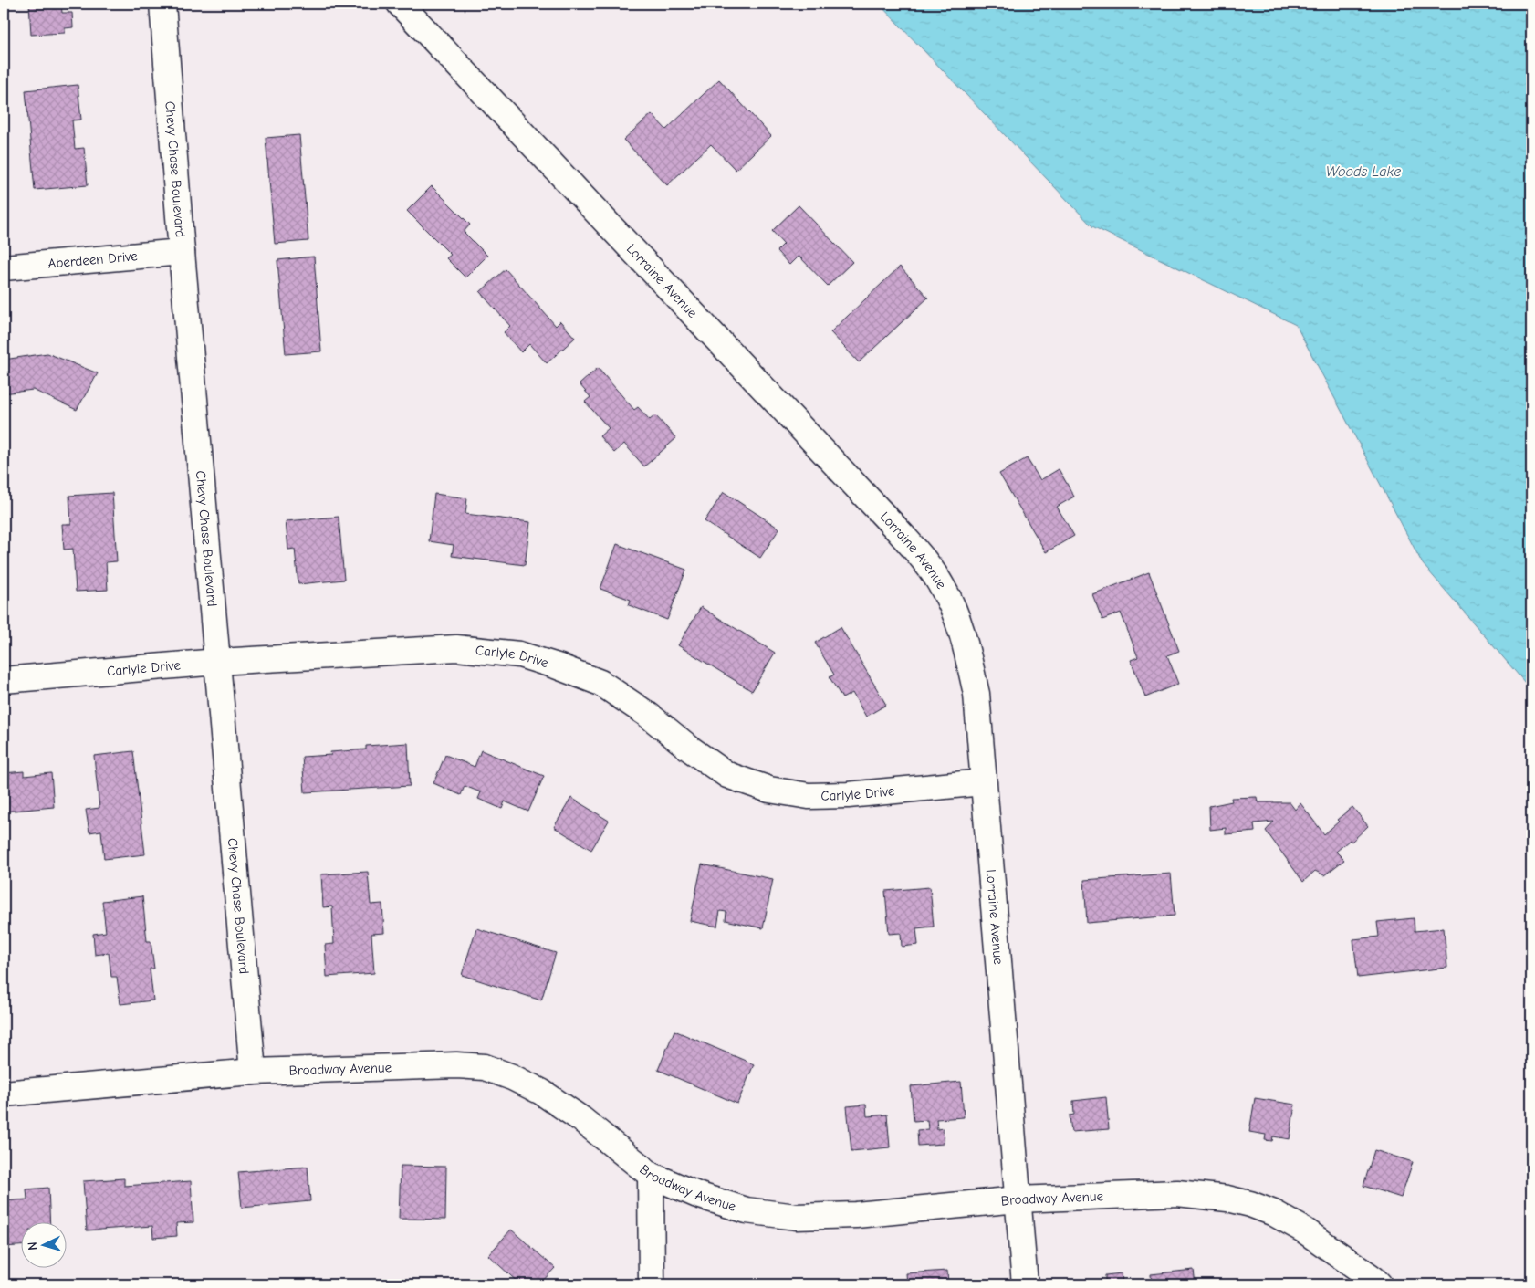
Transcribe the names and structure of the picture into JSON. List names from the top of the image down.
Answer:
{
  "streets": {
    "street": [
      "Chevy Chase Boulevard",
      "Aberdeen Drive",
      "Lorraine Avenue",
      "Carlyle Drive",
      "Broadway Avenue"
    ]
  },
  "crossings": [
    ["Chevy Chase Boulevard", "Aberdeen Drive"],
    ["Chevy Chase Boulevard", "Carlyle Drive"],
    ["Chevy Chase Boulevard", "Broadway Avenue"],
    ["Lorraine Avenue", "Carlyle Drive"],
    ["Lorraine Avenue", "Broadway Avenue"]
  ],
  "water": ["Woods Lake"],
  "north": "left"
}
